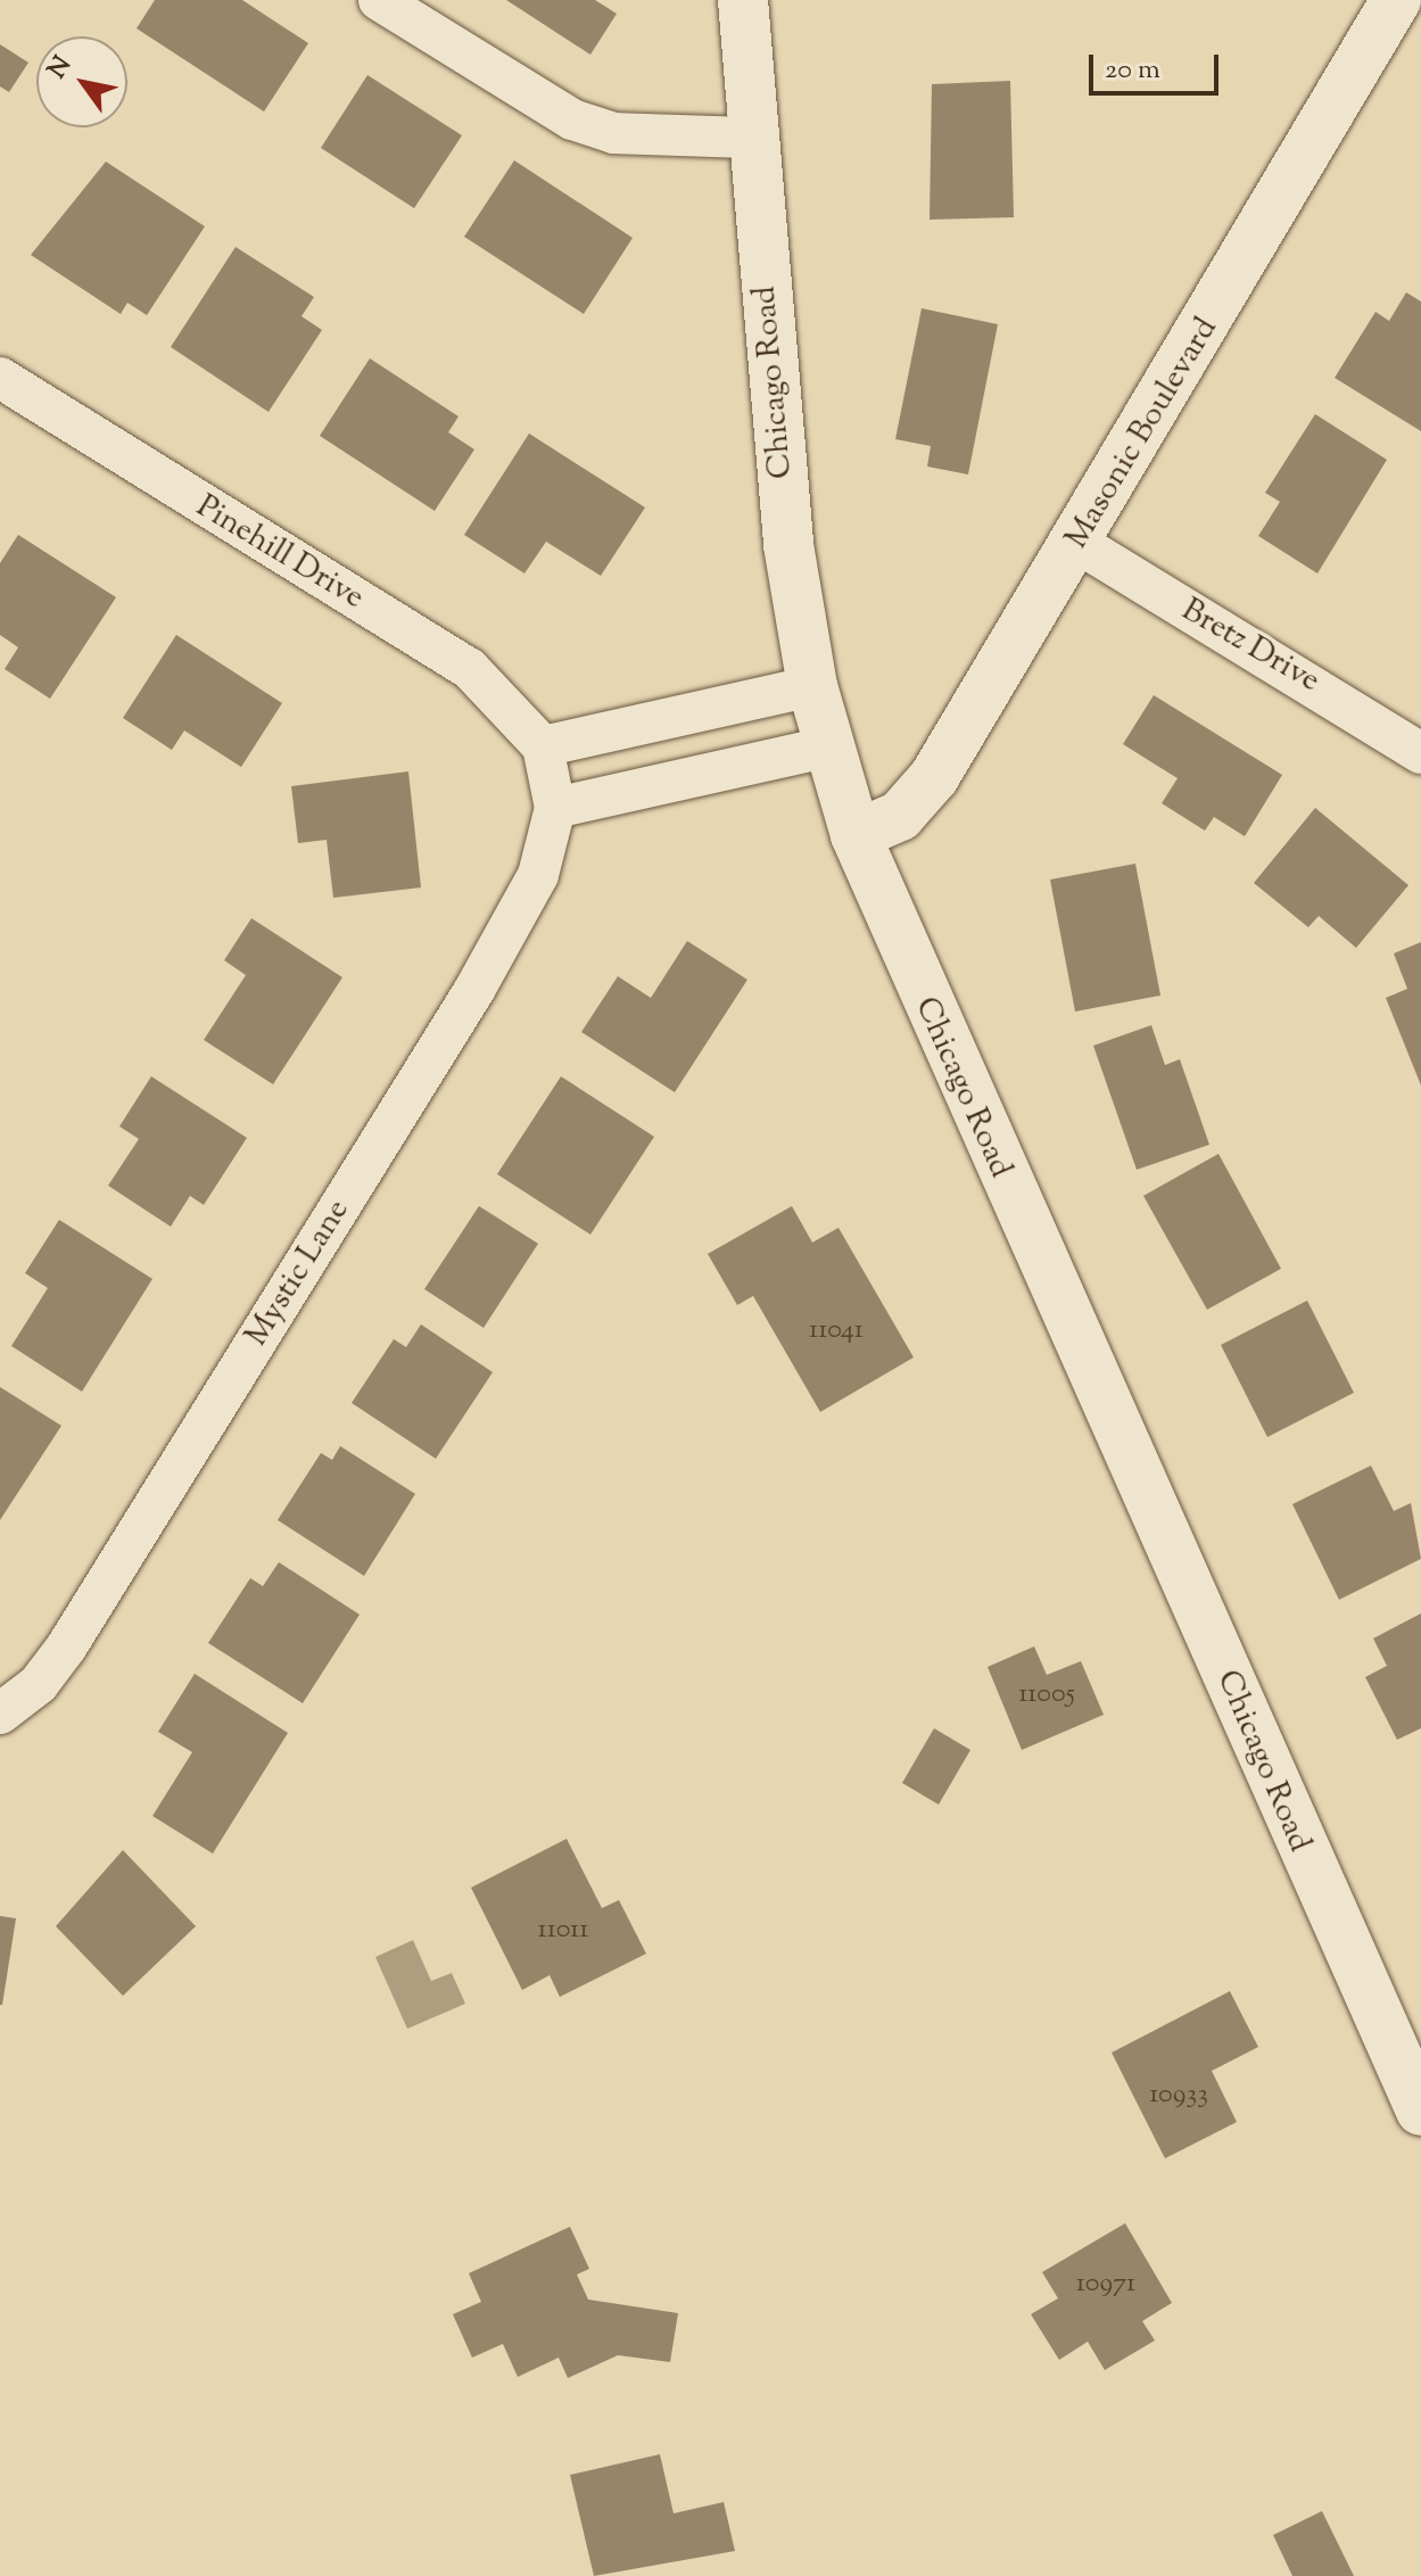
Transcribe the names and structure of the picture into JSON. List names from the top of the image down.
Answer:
{
  "streets": {
    "street": [
      "Chicago Road",
      "Masonic Boulevard",
      "Pinehill Drive",
      "Bretz Drive",
      "Mystic Lane"
    ]
  },
  "crossings": [
    ["Chicago Road", "Masonic Boulevard"],
    ["Masonic Boulevard", "Bretz Drive"]
  ],
  "house_numbers": [
    "11041",
    "11005",
    "11011",
    "10933",
    "10971"
  ],
  "scale_bar": "20 m",
  "north": "top left"
}
